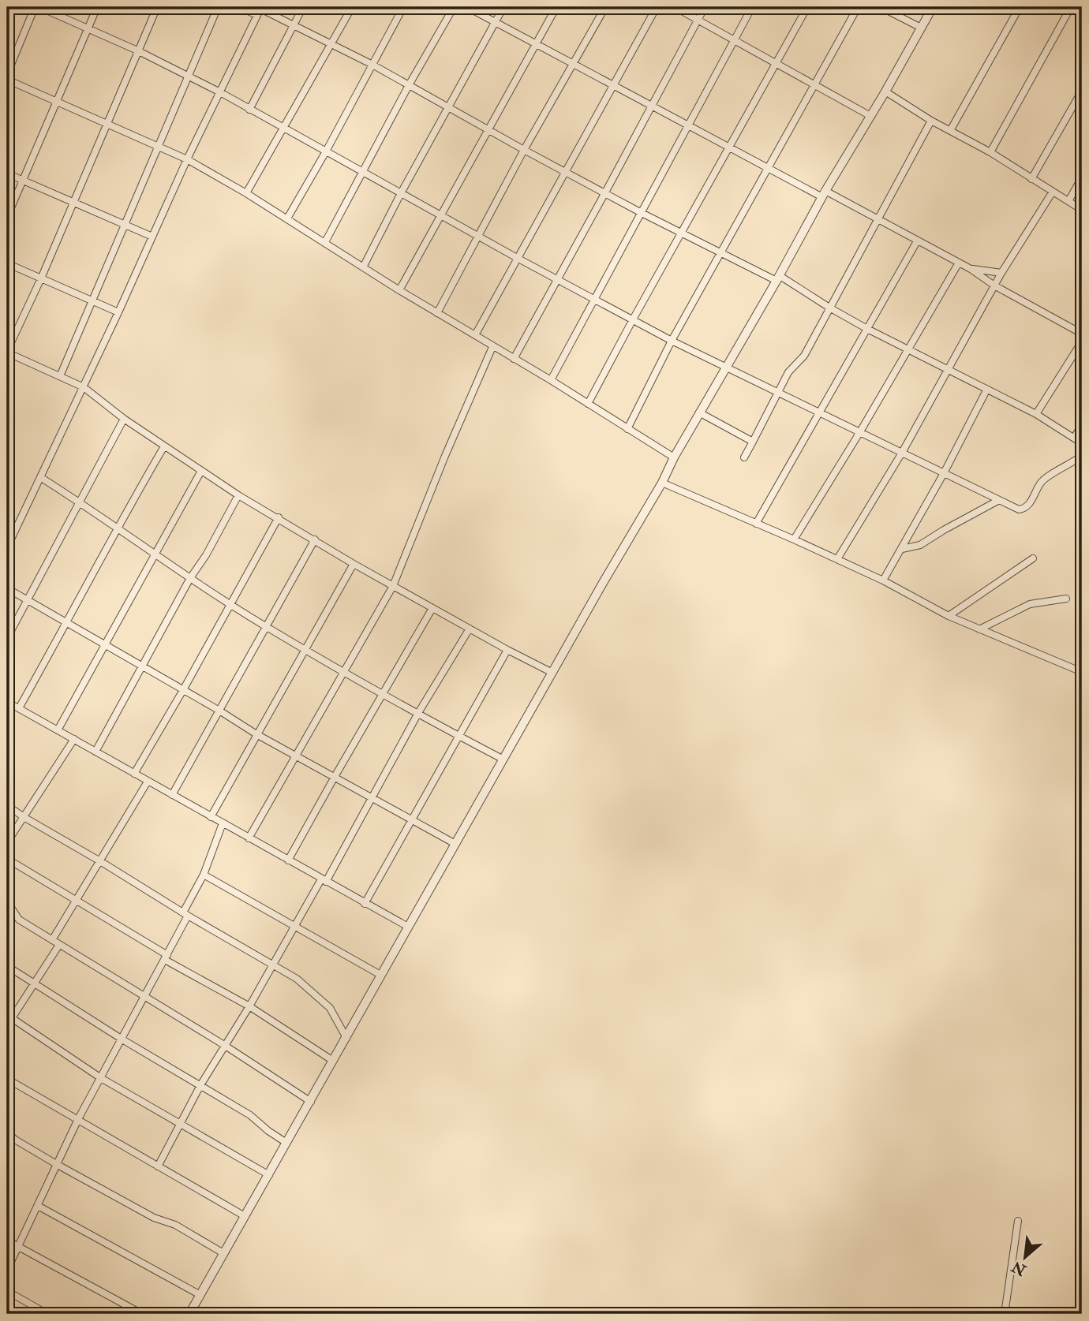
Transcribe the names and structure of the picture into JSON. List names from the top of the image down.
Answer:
{
  "north": "bottom left"
}
